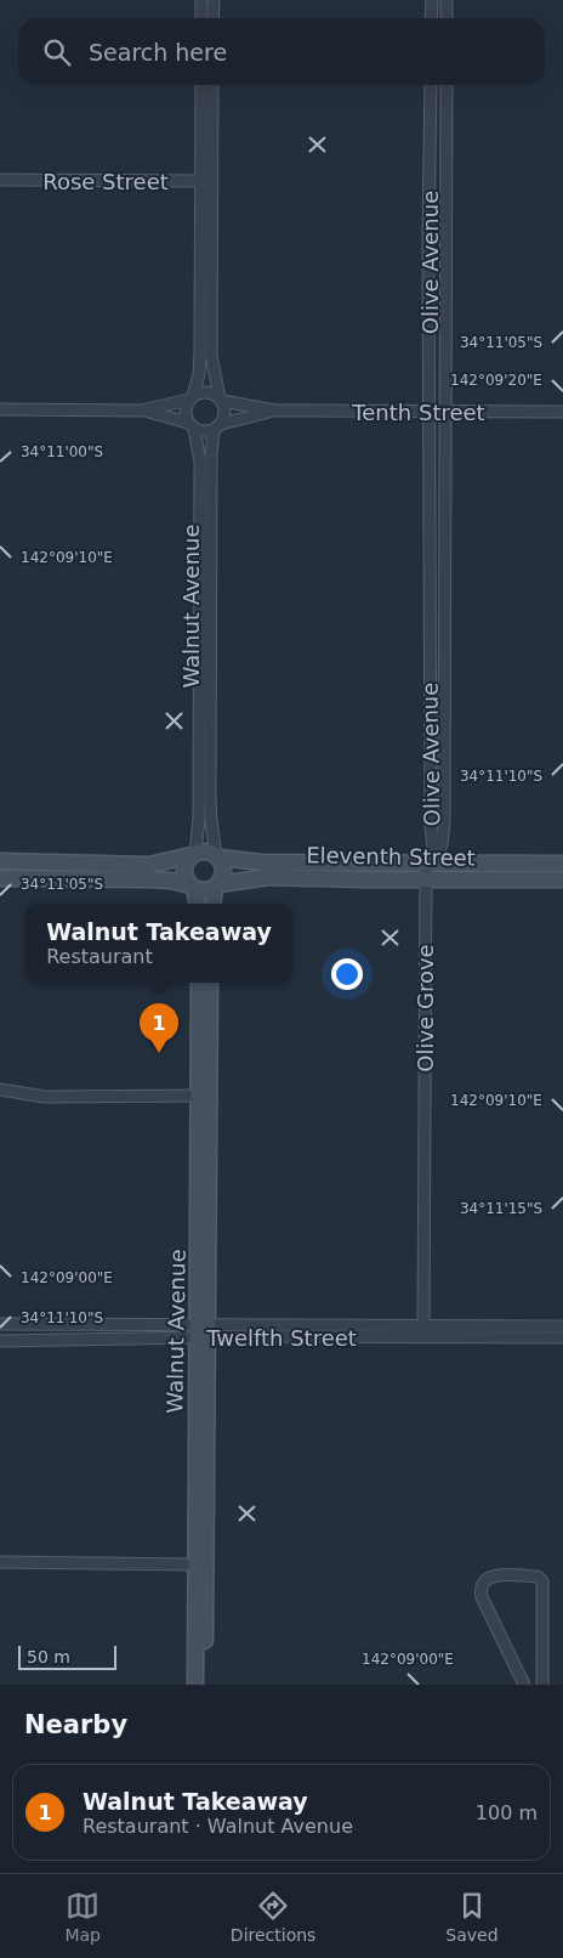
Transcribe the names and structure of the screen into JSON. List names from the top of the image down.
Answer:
{
  "streets": {
    "street": [
      "Rose Street",
      "Olive Avenue",
      "Tenth Street",
      "Walnut Avenue",
      "Eleventh Street",
      "Olive Grove",
      "Twelfth Street"
    ]
  },
  "crossings": [
    ["Olive Avenue", "Tenth Street"],
    ["Olive Avenue", "Eleventh Street"],
    ["Olive Avenue", "Olive Grove"],
    ["Tenth Street", "Walnut Avenue"],
    ["Walnut Avenue", "Eleventh Street"],
    ["Walnut Avenue", "Twelfth Street"],
    ["Eleventh Street", "Olive Grove"],
    ["Olive Grove", "Twelfth Street"]
  ],
  "scale_bar": "50 m",
  "page": {
    "search": "Search here",
    "popup": ["Walnut Takeaway", "Restaurant"],
    "pins": "1",
    "scale": "50 m",
    "heading": "Nearby",
    "list": [
      {
        "mark": "1",
        "name": "Walnut Takeaway",
        "note": "Restaurant · Walnut Avenue",
        "value": "100 m"
      }
    ],
    "nav": ["Map", "Directions", "Saved"]
  },
  "coordinates": [
    "34°11'05\"S",
    "142°09'20\"E",
    "34°11'00\"S",
    "142°09'10\"E",
    "34°11'10\"S",
    "34°11'15\"S",
    "142°09'00\"E"
  ]
}
